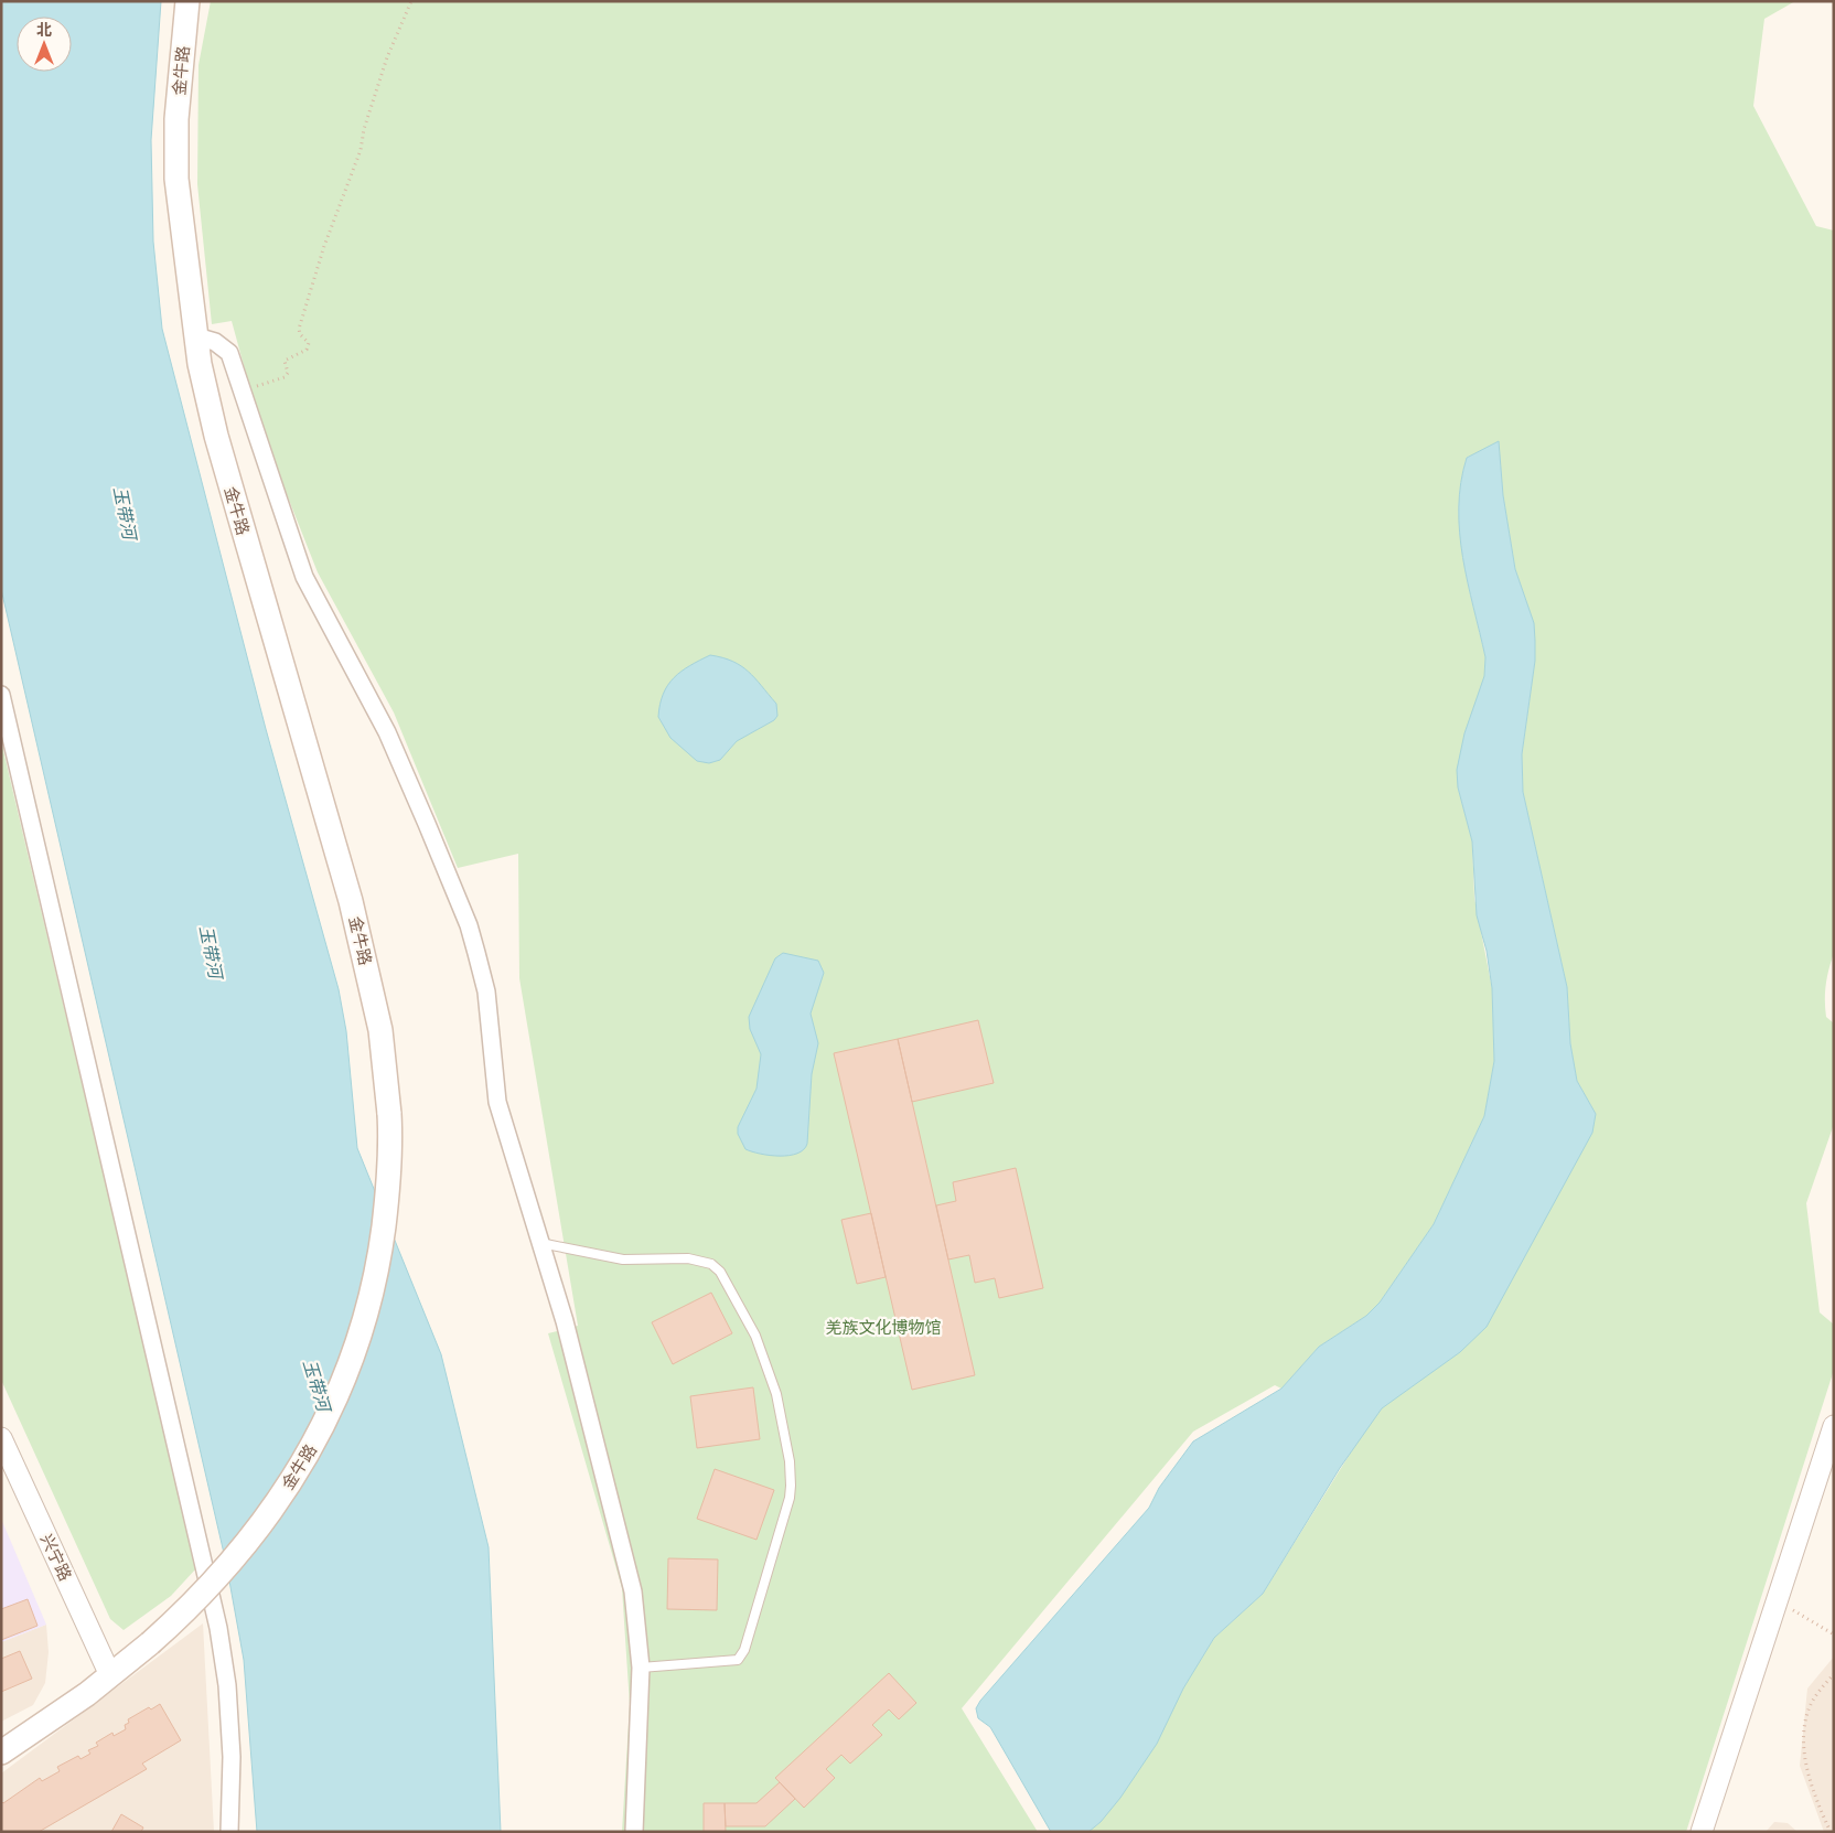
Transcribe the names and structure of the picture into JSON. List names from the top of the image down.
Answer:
{
  "streets": {
    "main road": ["金牛路"],
    "street": ["兴宁路"]
  },
  "crossings": [
    ["金牛路", "兴宁路"]
  ],
  "water": ["玉带河"],
  "parks": ["羌族文化博物馆"],
  "north": "top"
}
